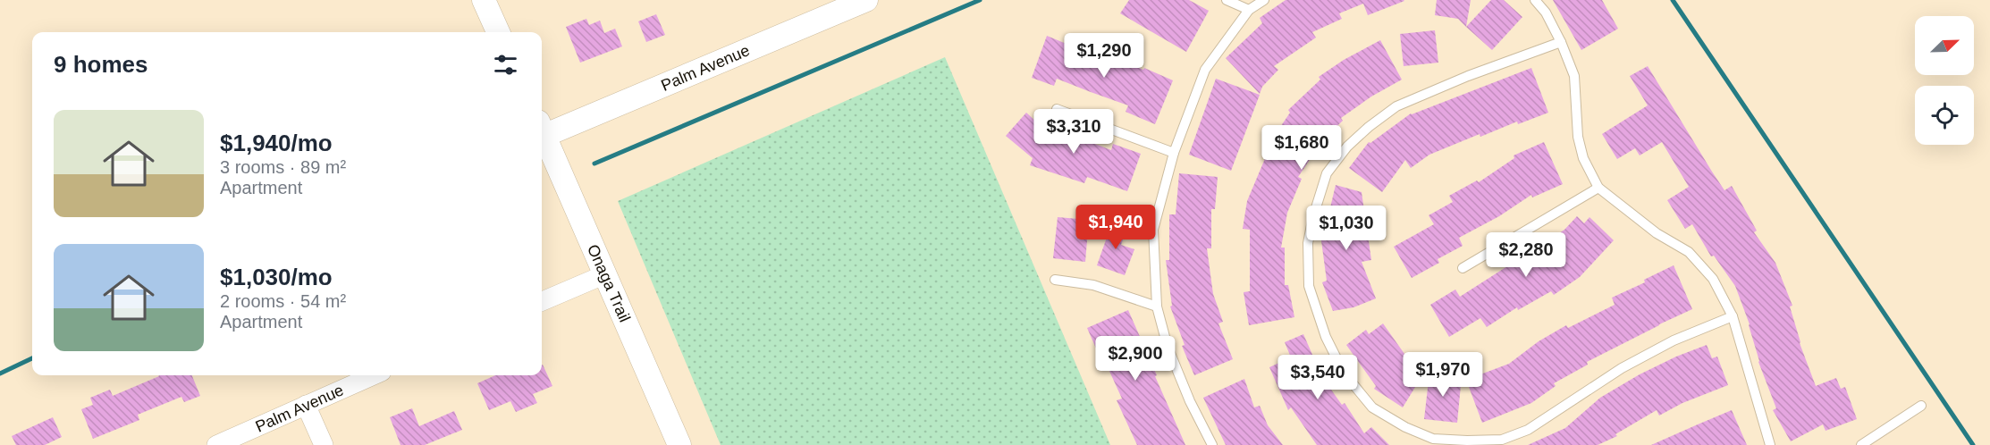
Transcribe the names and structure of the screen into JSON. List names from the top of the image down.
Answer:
{
  "streets": {
    "street": ["Palm Avenue", "Onaga Trail"]
  },
  "north": "top right",
  "page": {
    "heading": "9 homes",
    "price": [
      "$1,290",
      "$3,310",
      "$1,680",
      "$1,940",
      "$1,030",
      "$2,280",
      "$2,900",
      "$1,970",
      "$3,540"
    ],
    "list": [
      {
        "name": "$1,940/mo",
        "note": "3 rooms · 89 m² · Apartment"
      },
      {
        "name": "$1,030/mo",
        "note": "2 rooms · 54 m² · Apartment"
      }
    ]
  }
}
